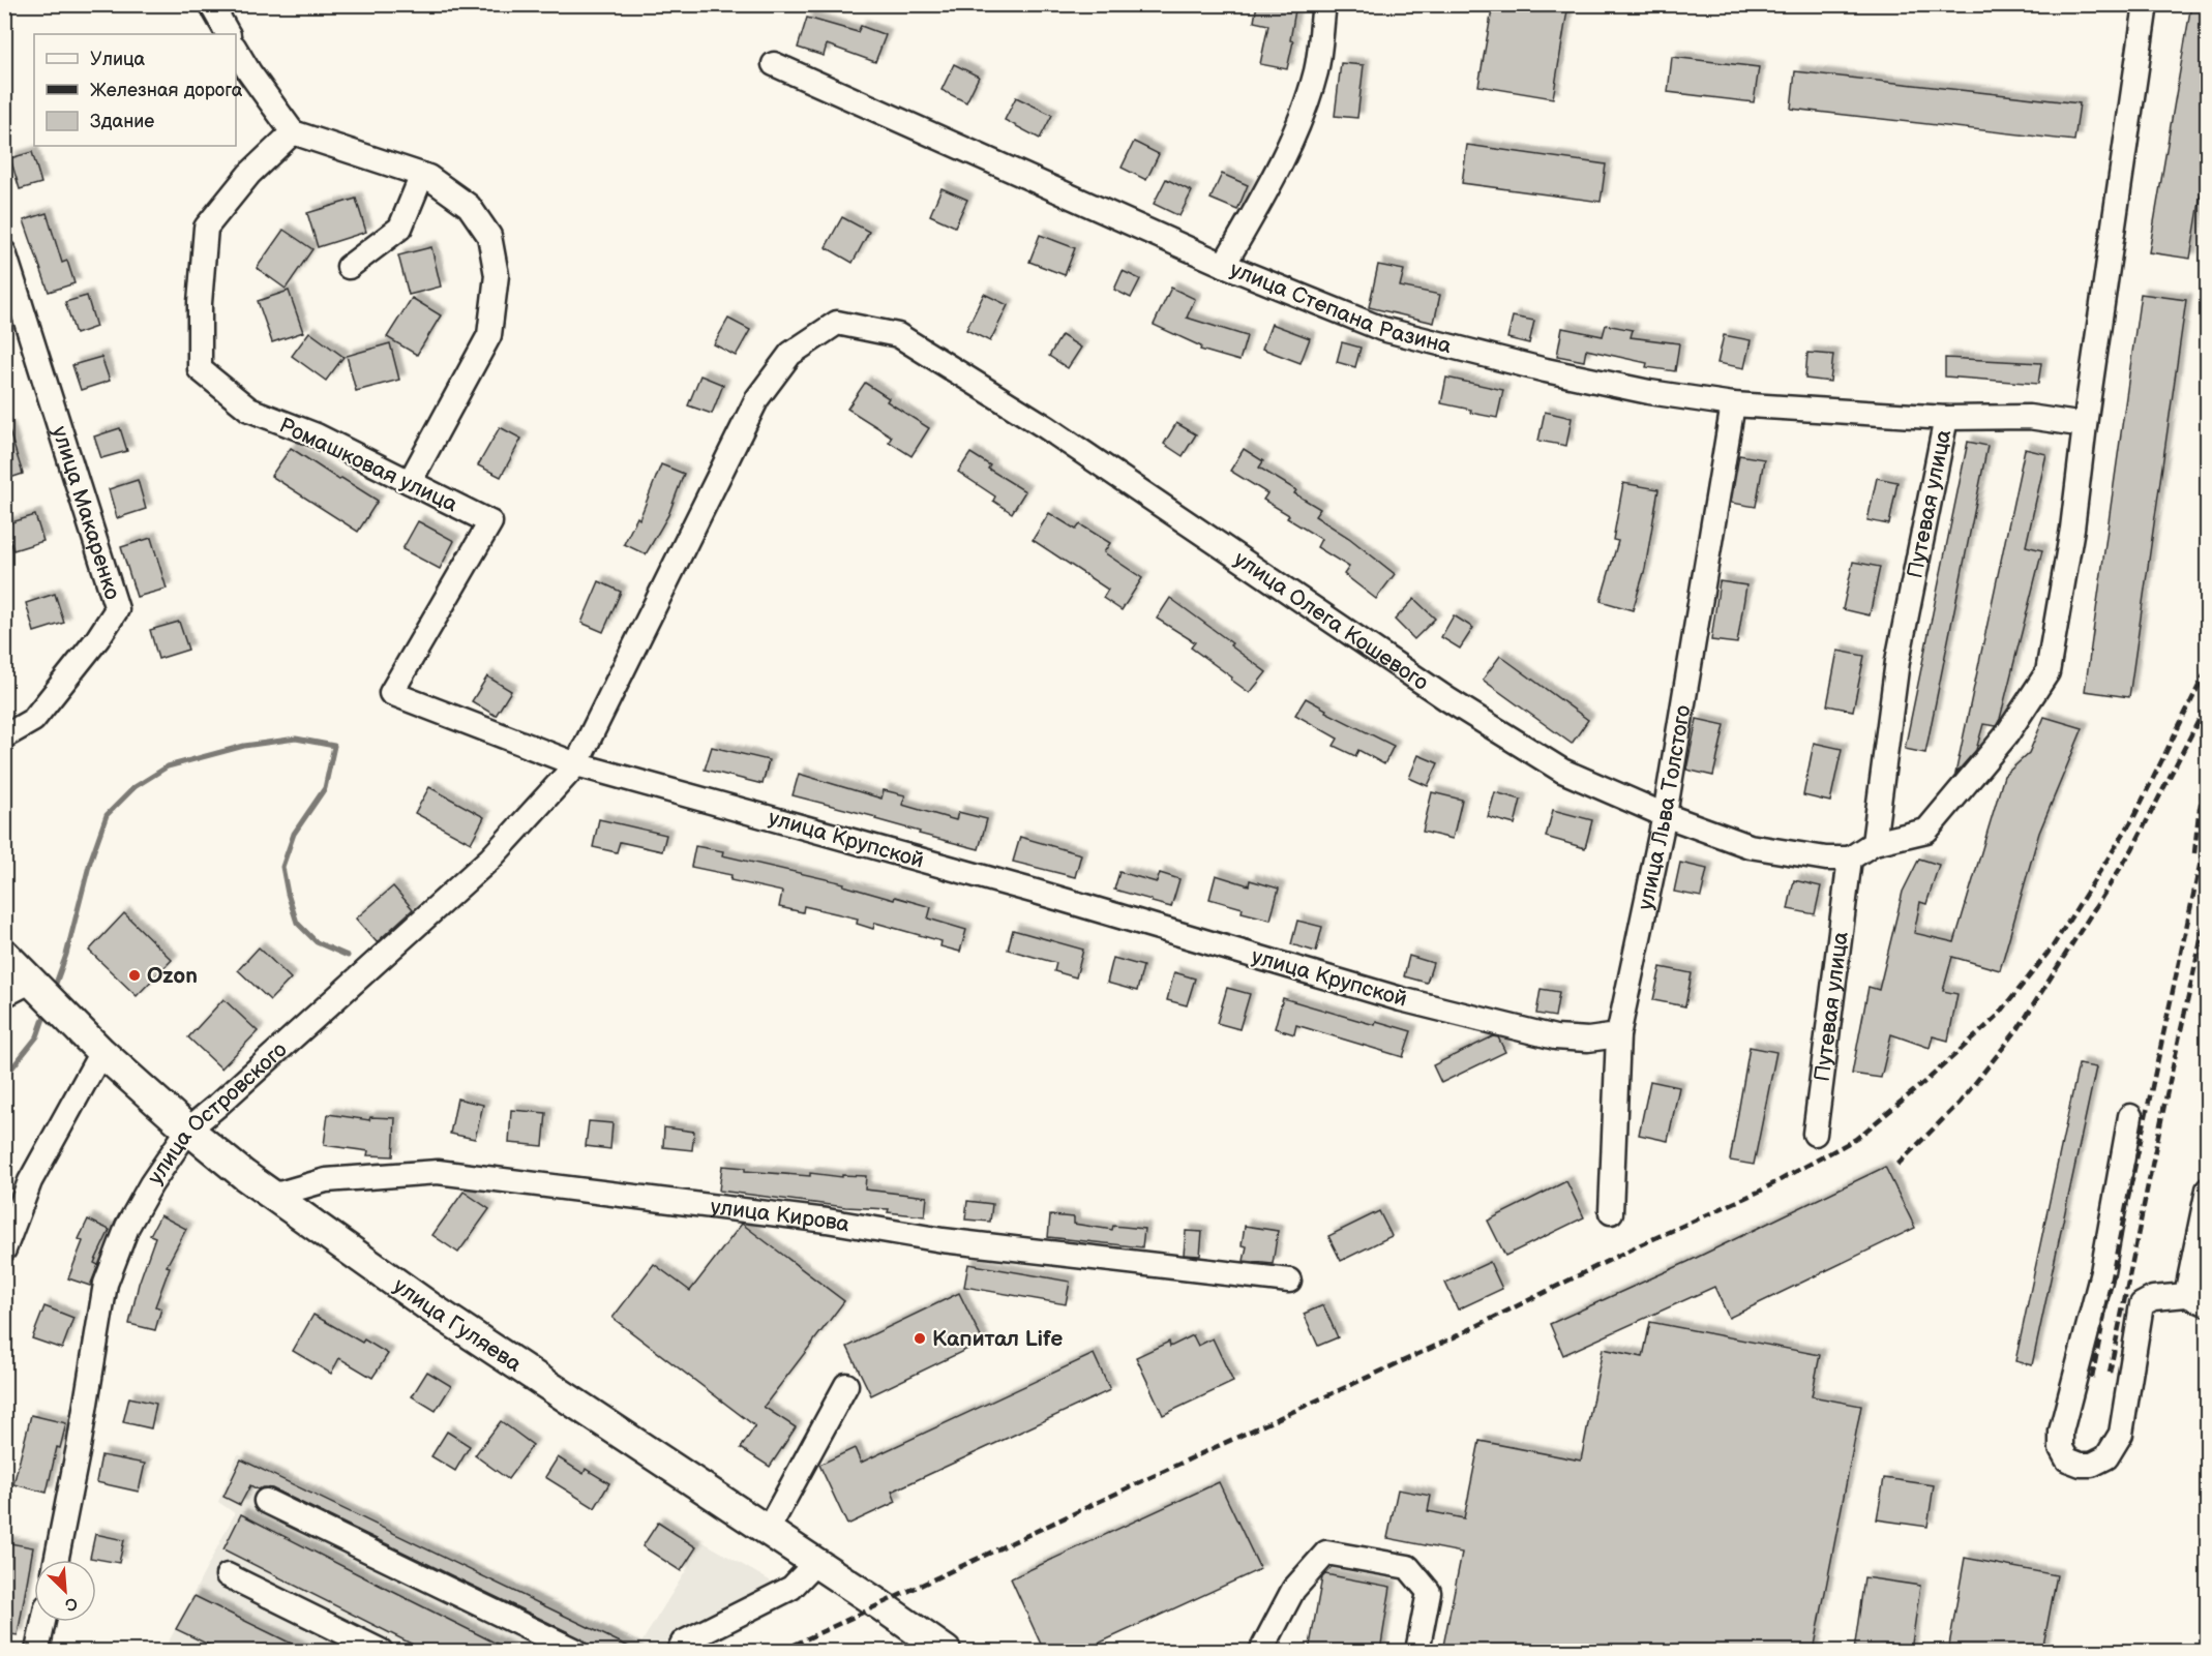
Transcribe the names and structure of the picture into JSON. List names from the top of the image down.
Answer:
{
  "streets": {
    "main road": ["улица Гуляева"],
    "street": [
      "улица Степана Разина",
      "Ромашковая улица",
      "Путевая улица",
      "улица Макаренко",
      "улица Олега Кошевого",
      "улица Льва Толстого",
      "улица Крупской",
      "улица Островского",
      "улица Кирова"
    ]
  },
  "crossings": [
    ["улица Степана Разина", "Путевая улица"],
    ["улица Степана Разина", "улица Льва Толстого"],
    ["Ромашковая улица", "улица Олега Кошевого"],
    ["Ромашковая улица", "улица Крупской"],
    ["Ромашковая улица", "улица Островского"],
    ["Путевая улица", "улица Олега Кошевого"],
    ["улица Олега Кошевого", "улица Льва Толстого"],
    ["улица Олега Кошевого", "улица Крупской"],
    ["улица Олега Кошевого", "улица Островского"],
    ["улица Льва Толстого", "улица Крупской"],
    ["улица Крупской", "улица Островского"],
    ["улица Островского", "улица Гуляева"],
    ["улица Кирова", "улица Гуляева"]
  ],
  "places": ["Ozon", "Капитал Life"],
  "legend": ["Улица", "Железная дорога", "Здание"],
  "north": "bottom right"
}
